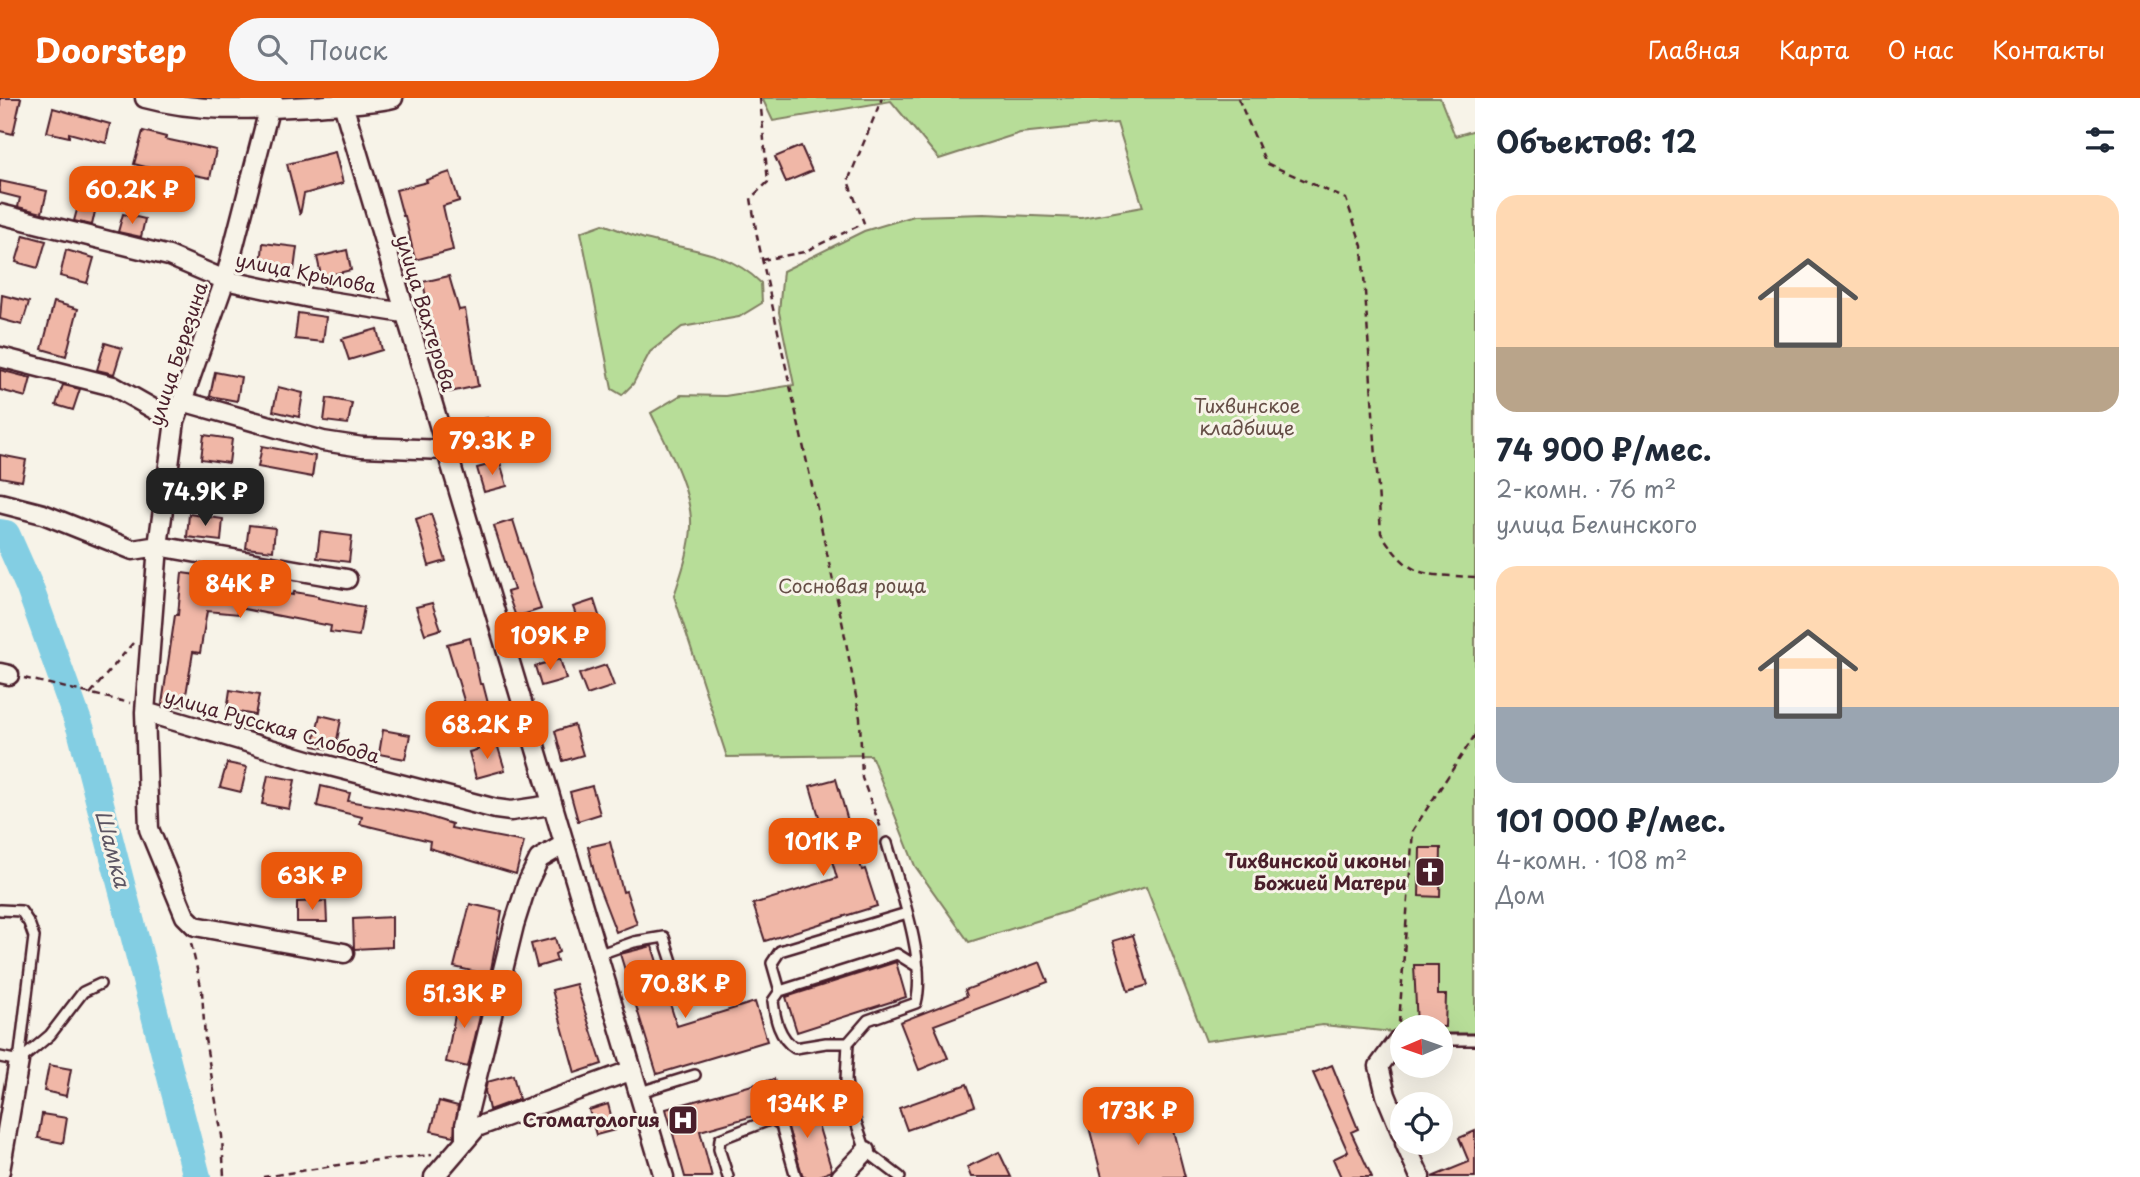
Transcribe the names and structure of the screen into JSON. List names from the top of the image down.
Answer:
{
  "streets": {
    "street": [
      "улица Крылова",
      "улица Вахтерова",
      "улица Березина",
      "улица Русская Слобода"
    ]
  },
  "crossings": [
    ["улица Крылова", "улица Вахтерова"],
    ["улица Крылова", "улица Березина"],
    ["улица Вахтерова", "улица Русская Слобода"],
    ["улица Березина", "улица Русская Слобода"]
  ],
  "water": ["Шамка"],
  "parks": ["Тихвинское кладбище", "Сосновая роща"],
  "places": {
    "church": ["Тихвинской иконы Божией Матери"],
    "hospital": ["Стоматология"]
  },
  "north": "left",
  "page": {
    "header": "Doorstep",
    "search": "Поиск",
    "nav": [
      "Главная",
      "Карта",
      "О нас",
      "Контакты"
    ],
    "heading": "Объектов: 12",
    "price": [
      "60.2K ₽",
      "79.3K ₽",
      "74.9K ₽",
      "84K ₽",
      "109K ₽",
      "68.2K ₽",
      "101K ₽",
      "63K ₽",
      "70.8K ₽",
      "51.3K ₽",
      "134K ₽",
      "173K ₽"
    ],
    "list": [
      {
        "name": "74 900 ₽/мес.",
        "note": "2-комн. · 76 m² · улица Белинского"
      },
      {
        "name": "101 000 ₽/мес.",
        "note": "4-комн. · 108 m² · Дом"
      }
    ]
  }
}
